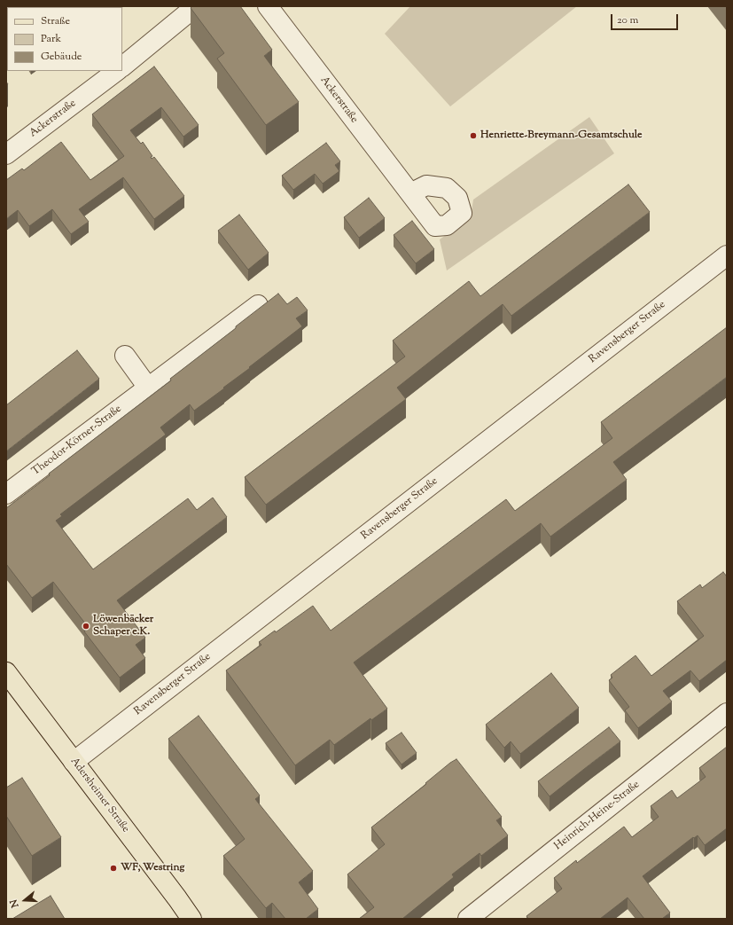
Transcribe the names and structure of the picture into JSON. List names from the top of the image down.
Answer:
{
  "streets": {
    "main road": ["Adersheimer Straße"],
    "street": [
      "Ackerstraße",
      "Ravensberger Straße",
      "Theodor-Körner-Straße",
      "Heinrich-Heine-Straße"
    ]
  },
  "crossings": [
    ["Ravensberger Straße", "Adersheimer Straße"]
  ],
  "places": ["Henriette-Breymann-Gesamtschule", "Löwenbäcker Schaper e.K.", "WF, Westring"],
  "legend": ["Straße", "Park", "Gebäude"],
  "scale_bar": "20 m",
  "north": "left"
}
